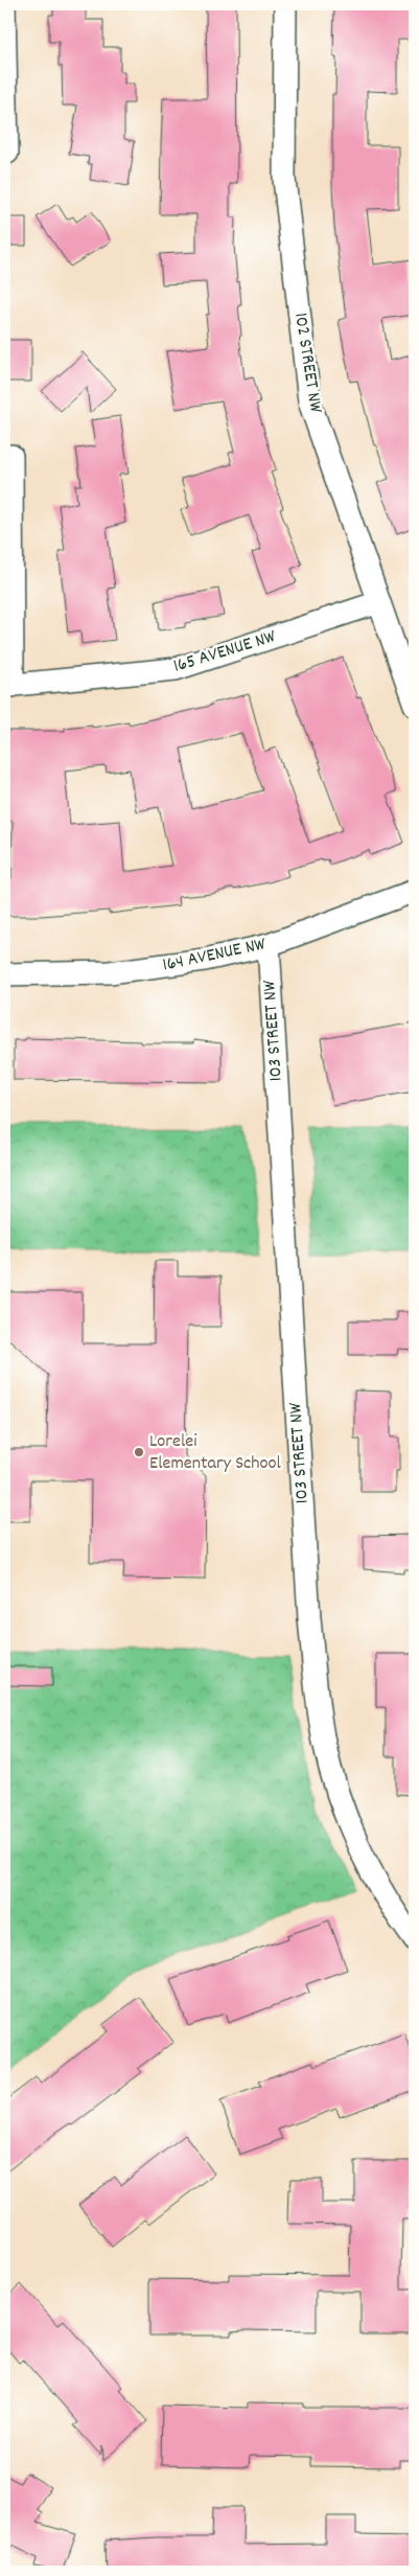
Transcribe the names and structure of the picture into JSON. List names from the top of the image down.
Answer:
{
  "streets": {
    "street": [
      "102 STREET NW",
      "165 AVENUE NW",
      "164 AVENUE NW",
      "103 STREET NW"
    ]
  },
  "crossings": [
    ["102 STREET NW", "165 AVENUE NW"],
    ["164 AVENUE NW", "103 STREET NW"]
  ],
  "places": ["Lorelei Elementary School"]
}
